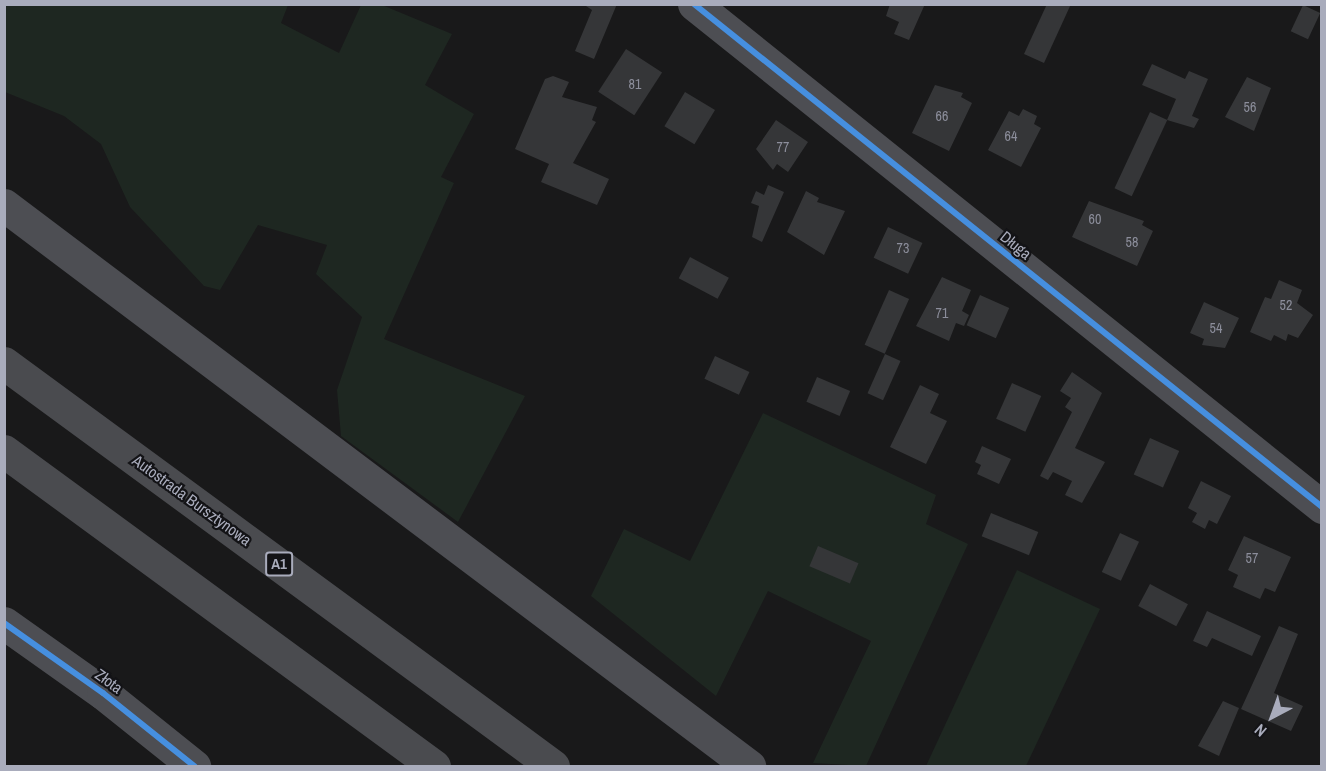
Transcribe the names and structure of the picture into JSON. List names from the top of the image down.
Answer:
{
  "streets": {
    "highway": ["Autostrada Bursztynowa", "A1"],
    "street": ["Długa", "Złota"]
  },
  "house_numbers": [
    "81",
    "56",
    "66",
    "64",
    "77",
    "60",
    "58",
    "73",
    "52",
    "71",
    "54",
    "57"
  ],
  "north": "bottom left"
}
